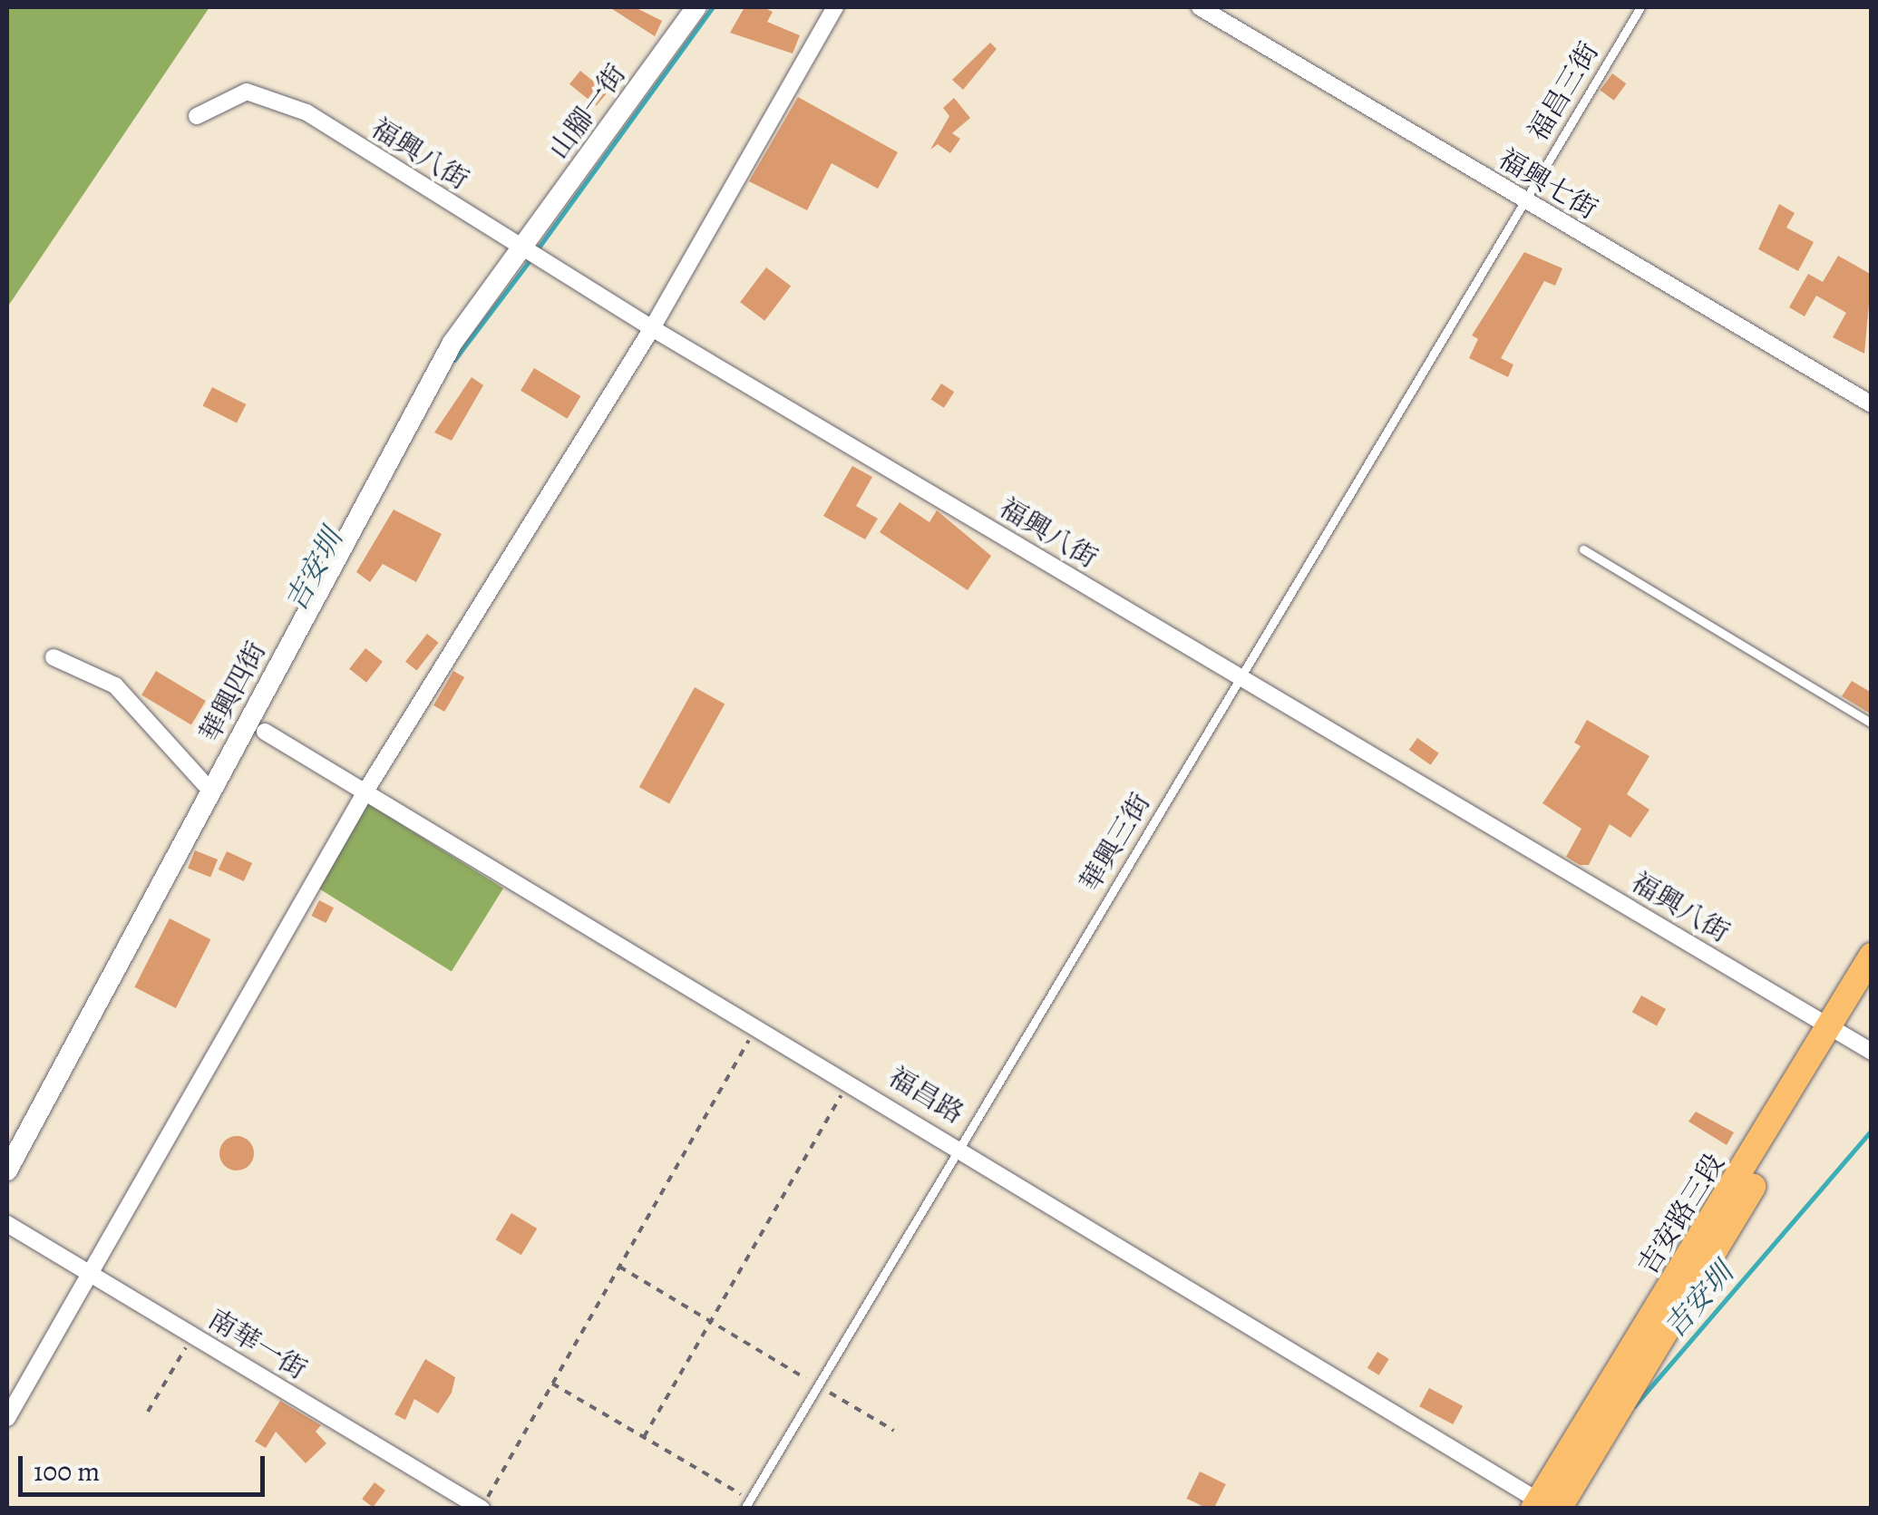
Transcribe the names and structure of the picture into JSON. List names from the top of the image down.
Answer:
{
  "streets": {
    "main road": ["吉安路三段"],
    "street": [
      "山腳一街",
      "福興八街",
      "福興七街",
      "華興四街",
      "福昌路",
      "南華一街"
    ],
    "lane": ["福昌三街", "華興三街"]
  },
  "crossings": [
    ["福昌三街", "福興七街"],
    ["福昌三街", "華興三街"],
    ["山腳一街", "福興八街"],
    ["山腳一街", "華興四街"],
    ["福興八街", "華興四街"],
    ["福興八街", "華興三街"],
    ["福興八街", "吉安路三段"],
    ["福興七街", "華興三街"],
    ["華興四街", "福昌路"],
    ["華興三街", "福昌路"],
    ["福昌路", "吉安路三段"]
  ],
  "water": ["吉安圳"],
  "scale_bar": "100 m"
}
